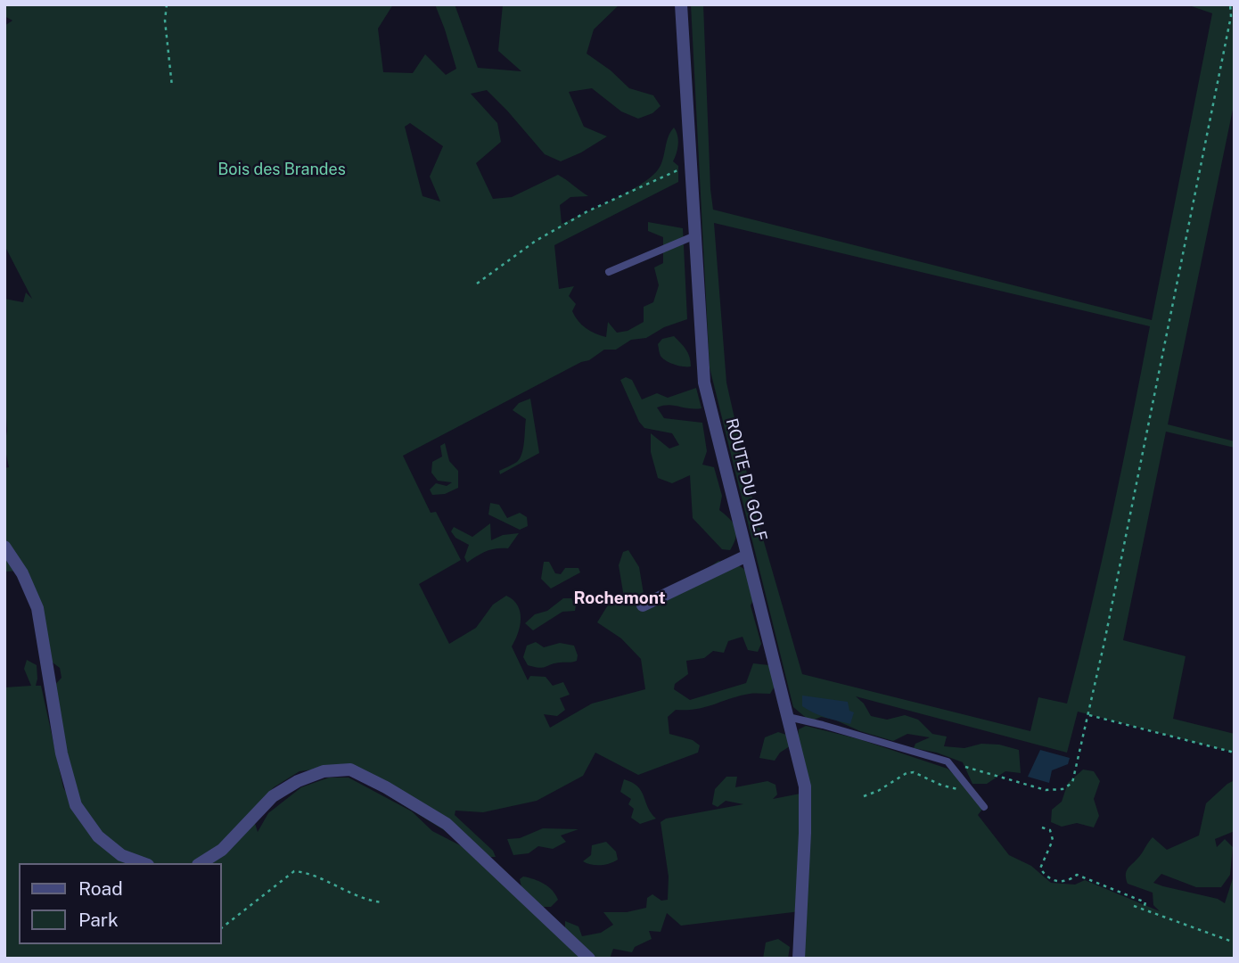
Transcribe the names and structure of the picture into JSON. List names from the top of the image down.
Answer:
{
  "streets": {
    "street": ["ROUTE DU GOLF"]
  },
  "districts": ["Rochemont"],
  "parks": ["Bois des Brandes"],
  "legend": ["Road", "Park"]
}
